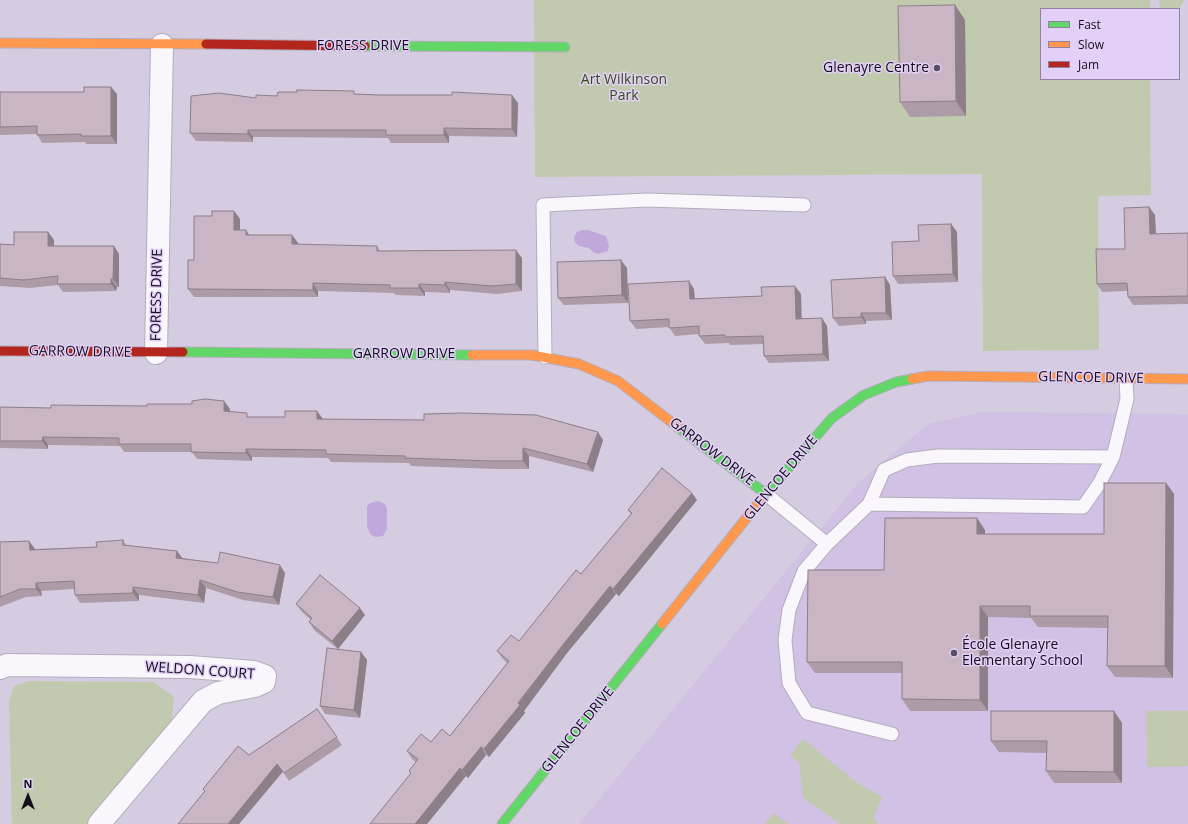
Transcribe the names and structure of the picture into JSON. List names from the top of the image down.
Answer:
{
  "streets": {
    "street": [
      "FORESS DRIVE",
      "GARROW DRIVE",
      "GLENCOE DRIVE",
      "WELDON COURT"
    ]
  },
  "crossings": [
    ["FORESS DRIVE", "GARROW DRIVE"],
    ["GARROW DRIVE", "GLENCOE DRIVE"]
  ],
  "parks": ["Art Wilkinson Park"],
  "places": ["Glenayre Centre", "École Glenayre Elementary School"],
  "legend": ["Fast", "Slow", "Jam"],
  "north": "top"
}
